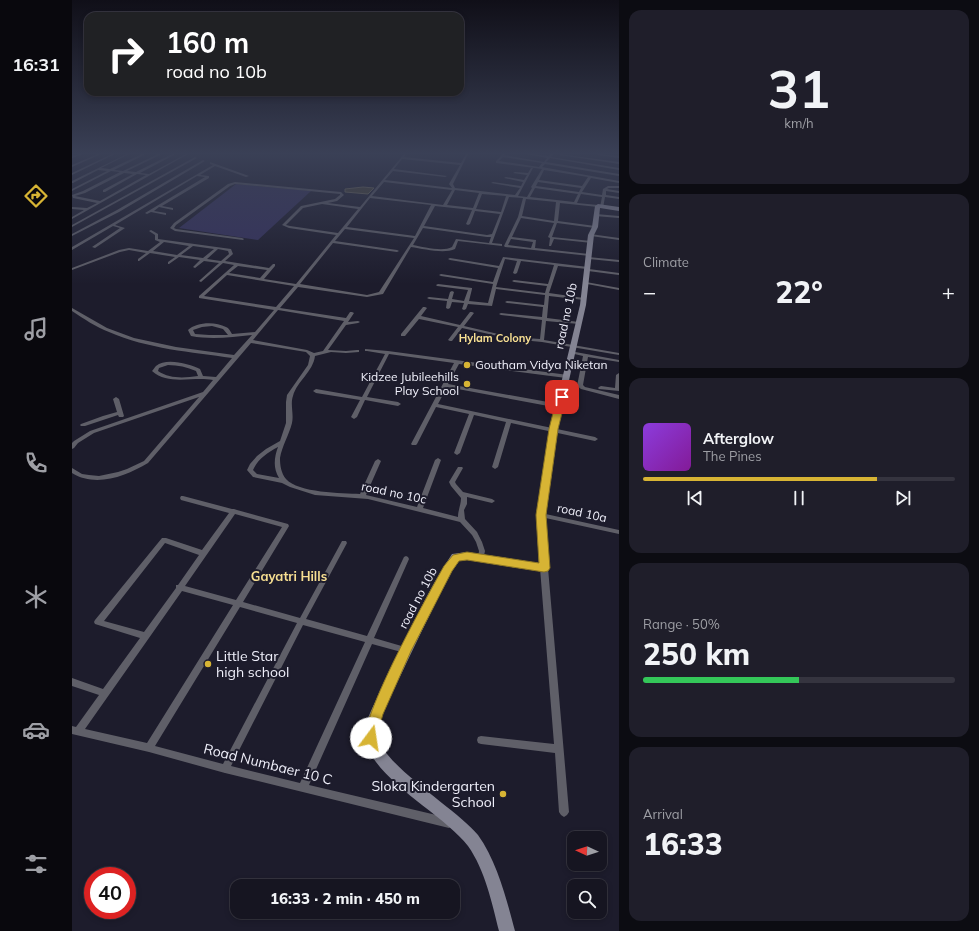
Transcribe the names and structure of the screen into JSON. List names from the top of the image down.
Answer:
{
  "streets": {
    "street": [
      "road no 10b",
      "road no 10c",
      "road 10a",
      "Road Numbaer 10 C"
    ]
  },
  "crossings": [
    ["road no 10b", "road 10a"],
    ["road no 10b", "Road Numbaer 10 C"]
  ],
  "districts": ["Hylam Colony", "Gayatri Hills"],
  "places": [
    "Goutham Vidya Niketan",
    "Kidzee Jubileehills Play School",
    "Little Star high school",
    "Sloka Kindergarten School"
  ],
  "north": "left",
  "page": {
    "tabs": "16:31",
    "tile": [
      ["31", "km/h"],
      "Climate",
      ["Range · 50%", "250 km"],
      ["Arrival", "16:33"]
    ],
    "turn": ["160 m", "road no 10b"],
    "heat": ["−", "22°", "+"],
    "song": ["Afterglow", "The Pines"],
    "limit": "40",
    "trip": "16:33 · 2 min · 450 m"
  }
}
